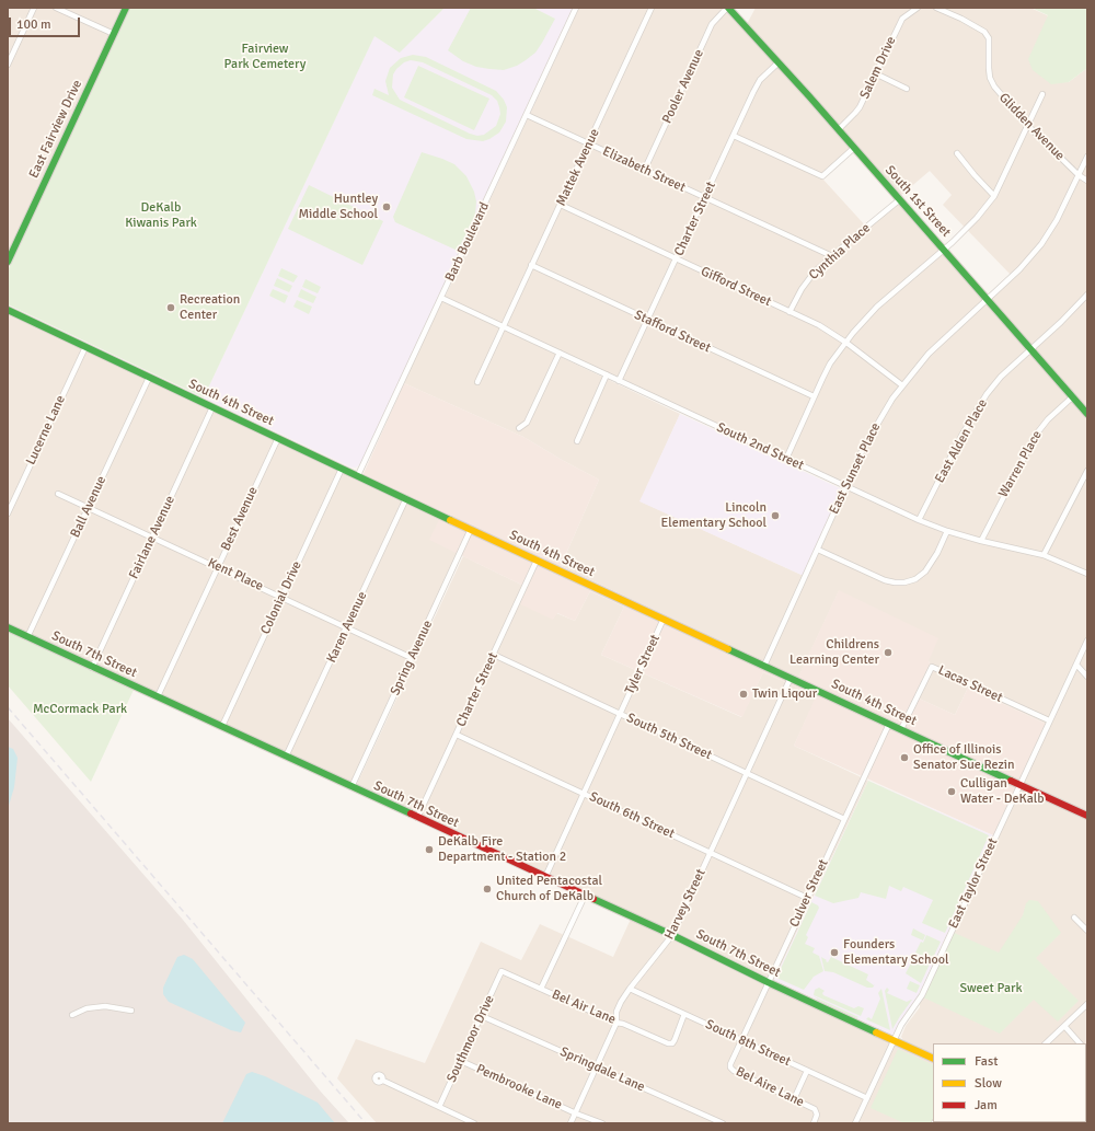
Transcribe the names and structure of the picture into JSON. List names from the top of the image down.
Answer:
{
  "streets": {
    "street": [
      "Salem Drive",
      "Pooler Avenue",
      "Glidden Avenue",
      "East Fairview Drive",
      "Mattek Avenue",
      "Elizabeth Street",
      "South 1st Street",
      "Charter Street",
      "Barb Boulevard",
      "Cynthia Place",
      "Gifford Street",
      "Stafford Street",
      "South 4th Street",
      "Lucerne Lane",
      "East Alden Place",
      "South 2nd Street",
      "Warren Place",
      "East Sunset Place",
      "Ball Avenue",
      "Best Avenue",
      "Fairlane Avenue",
      "Kent Place",
      "Colonial Drive",
      "Karen Avenue",
      "South 7th Street",
      "Spring Avenue",
      "Tyler Street",
      "Lacas Street",
      "South 5th Street",
      "South 6th Street",
      "East Taylor Street",
      "Culver Street",
      "Harvey Street",
      "Bel Air Lane",
      "Southmoor Drive",
      "South 8th Street",
      "Springdale Lane",
      "Pembrooke Lane",
      "Bel Aire Lane"
    ]
  },
  "crossings": [
    ["Salem Drive", "South 1st Street"],
    ["Pooler Avenue", "Elizabeth Street"],
    ["Pooler Avenue", "South 1st Street"],
    ["Glidden Avenue", "East Sunset Place"],
    ["Mattek Avenue", "Elizabeth Street"],
    ["Mattek Avenue", "Gifford Street"],
    ["Mattek Avenue", "Stafford Street"],
    ["Mattek Avenue", "South 2nd Street"],
    ["Elizabeth Street", "Charter Street"],
    ["Elizabeth Street", "Barb Boulevard"],
    ["Elizabeth Street", "Cynthia Place"],
    ["South 1st Street", "Charter Street"],
    ["South 1st Street", "Cynthia Place"],
    ["South 1st Street", "East Alden Place"],
    ["South 1st Street", "Warren Place"],
    ["South 1st Street", "East Sunset Place"],
    ["Charter Street", "Gifford Street"],
    ["Charter Street", "Stafford Street"],
    ["Charter Street", "South 4th Street"],
    ["Charter Street", "South 2nd Street"],
    ["Charter Street", "South 7th Street"],
    ["Charter Street", "South 5th Street"],
    ["Charter Street", "South 6th Street"],
    ["Barb Boulevard", "South 4th Street"],
    ["Barb Boulevard", "South 2nd Street"],
    ["Cynthia Place", "Gifford Street"],
    ["Gifford Street", "East Sunset Place"],
    ["South 4th Street", "Lucerne Lane"],
    ["South 4th Street", "East Sunset Place"],
    ["South 4th Street", "Ball Avenue"],
    ["South 4th Street", "Best Avenue"],
    ["South 4th Street", "Fairlane Avenue"],
    ["South 4th Street", "Colonial Drive"],
    ["South 4th Street", "Karen Avenue"],
    ["South 4th Street", "Spring Avenue"],
    ["South 4th Street", "Tyler Street"],
    ["South 4th Street", "Lacas Street"],
    ["South 4th Street", "East Taylor Street"],
    ["South 4th Street", "Culver Street"],
    ["South 4th Street", "Harvey Street"],
    ["East Alden Place", "South 2nd Street"],
    ["South 2nd Street", "Warren Place"],
    ["South 2nd Street", "East Sunset Place"],
    ["Ball Avenue", "Kent Place"],
    ["Ball Avenue", "South 7th Street"],
    ["Best Avenue", "Kent Place"],
    ["Best Avenue", "South 7th Street"],
    ["Fairlane Avenue", "Kent Place"],
    ["Fairlane Avenue", "South 7th Street"],
    ["Kent Place", "Colonial Drive"],
    ["Kent Place", "Karen Avenue"],
    ["Kent Place", "Spring Avenue"],
    ["Colonial Drive", "South 7th Street"],
    ["Karen Avenue", "South 7th Street"],
    ["South 7th Street", "Spring Avenue"],
    ["South 7th Street", "Tyler Street"],
    ["South 7th Street", "East Taylor Street"],
    ["South 7th Street", "Culver Street"],
    ["South 7th Street", "Harvey Street"],
    ["Tyler Street", "South 5th Street"],
    ["Tyler Street", "South 6th Street"],
    ["Lacas Street", "East Taylor Street"],
    ["South 5th Street", "Culver Street"],
    ["South 5th Street", "Harvey Street"],
    ["South 6th Street", "Culver Street"],
    ["South 6th Street", "Harvey Street"],
    ["East Taylor Street", "South 8th Street"],
    ["Culver Street", "South 8th Street"],
    ["Culver Street", "Bel Aire Lane"],
    ["Harvey Street", "Bel Air Lane"],
    ["Harvey Street", "South 8th Street"],
    ["Harvey Street", "Springdale Lane"],
    ["Harvey Street", "Pembrooke Lane"],
    ["Bel Air Lane", "Southmoor Drive"],
    ["Bel Air Lane", "South 8th Street"],
    ["Southmoor Drive", "Springdale Lane"],
    ["Southmoor Drive", "Pembrooke Lane"]
  ],
  "parks": [
    "Fairview Park Cemetery",
    "DeKalb Kiwanis Park",
    "McCormack Park",
    "Sweet Park"
  ],
  "places": [
    "Huntley Middle School",
    "Recreation Center",
    "Lincoln Elementary School",
    "Childrens Learning Center",
    "Twin Liqour",
    "Office of Illinois Senator Sue Rezin",
    "Culligan Water - DeKalb",
    "DeKalb Fire Department - Station 2",
    "United Pentacostal Church of DeKalb",
    "Founders Elementary School"
  ],
  "legend": ["Fast", "Slow", "Jam"],
  "scale_bar": "100 m"
}
